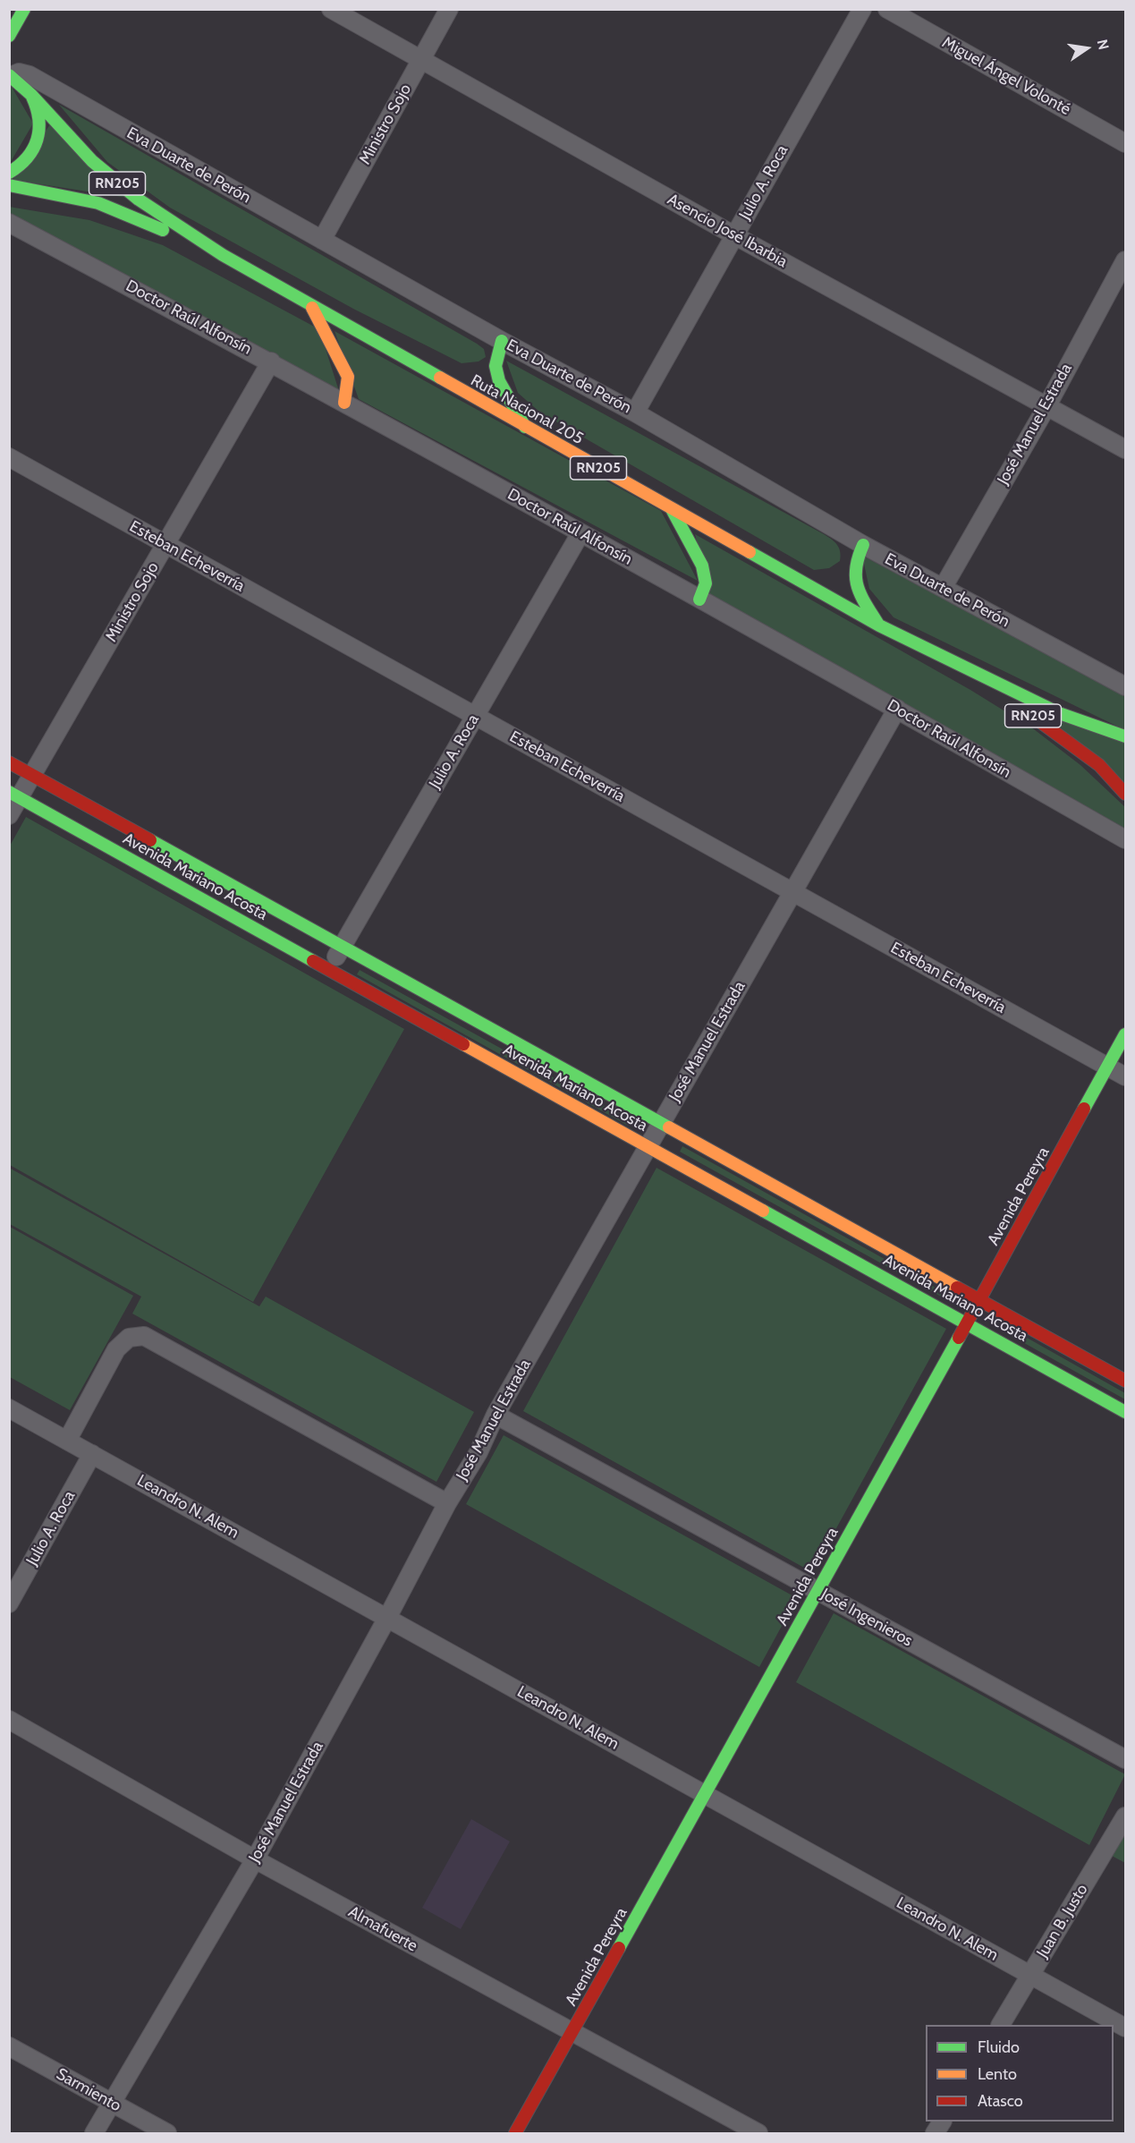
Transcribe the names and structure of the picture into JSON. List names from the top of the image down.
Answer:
{
  "streets": {
    "main road": [
      "RN205",
      "Ruta Nacional 205",
      "Avenida Mariano Acosta",
      "Avenida Pereyra"
    ],
    "street": [
      "Miguel Ángel Volonté",
      "Ministro Sojo",
      "Eva Duarte de Perón",
      "Julio A. Roca",
      "Asencio José Ibarbia",
      "Doctor Raúl Alfonsín",
      "José Manuel Estrada",
      "Esteban Echeverría",
      "Leandro N. Alem",
      "José Ingenieros",
      "Juan B. Justo",
      "Almafuerte",
      "Sarmiento"
    ]
  },
  "crossings": [
    ["Ministro Sojo", "Eva Duarte de Perón"],
    ["Ministro Sojo", "Asencio José Ibarbia"],
    ["Ministro Sojo", "Doctor Raúl Alfonsín"],
    ["Ministro Sojo", "Esteban Echeverría"],
    ["Ministro Sojo", "Avenida Mariano Acosta"],
    ["Eva Duarte de Perón", "Julio A. Roca"],
    ["Eva Duarte de Perón", "Ruta Nacional 205"],
    ["Eva Duarte de Perón", "José Manuel Estrada"],
    ["Julio A. Roca", "Asencio José Ibarbia"],
    ["Julio A. Roca", "Doctor Raúl Alfonsín"],
    ["Julio A. Roca", "Esteban Echeverría"],
    ["Julio A. Roca", "Avenida Mariano Acosta"],
    ["Julio A. Roca", "Leandro N. Alem"],
    ["Asencio José Ibarbia", "José Manuel Estrada"],
    ["Doctor Raúl Alfonsín", "José Manuel Estrada"],
    ["José Manuel Estrada", "Esteban Echeverría"],
    ["José Manuel Estrada", "Avenida Mariano Acosta"],
    ["José Manuel Estrada", "Leandro N. Alem"],
    ["José Manuel Estrada", "José Ingenieros"],
    ["José Manuel Estrada", "Almafuerte"],
    ["José Manuel Estrada", "Sarmiento"],
    ["Esteban Echeverría", "Avenida Pereyra"],
    ["Avenida Mariano Acosta", "Avenida Pereyra"],
    ["Avenida Pereyra", "Leandro N. Alem"],
    ["Avenida Pereyra", "José Ingenieros"],
    ["Avenida Pereyra", "Almafuerte"],
    ["Leandro N. Alem", "Juan B. Justo"]
  ],
  "legend": ["Fluido", "Lento", "Atasco"],
  "north": "right"
}
